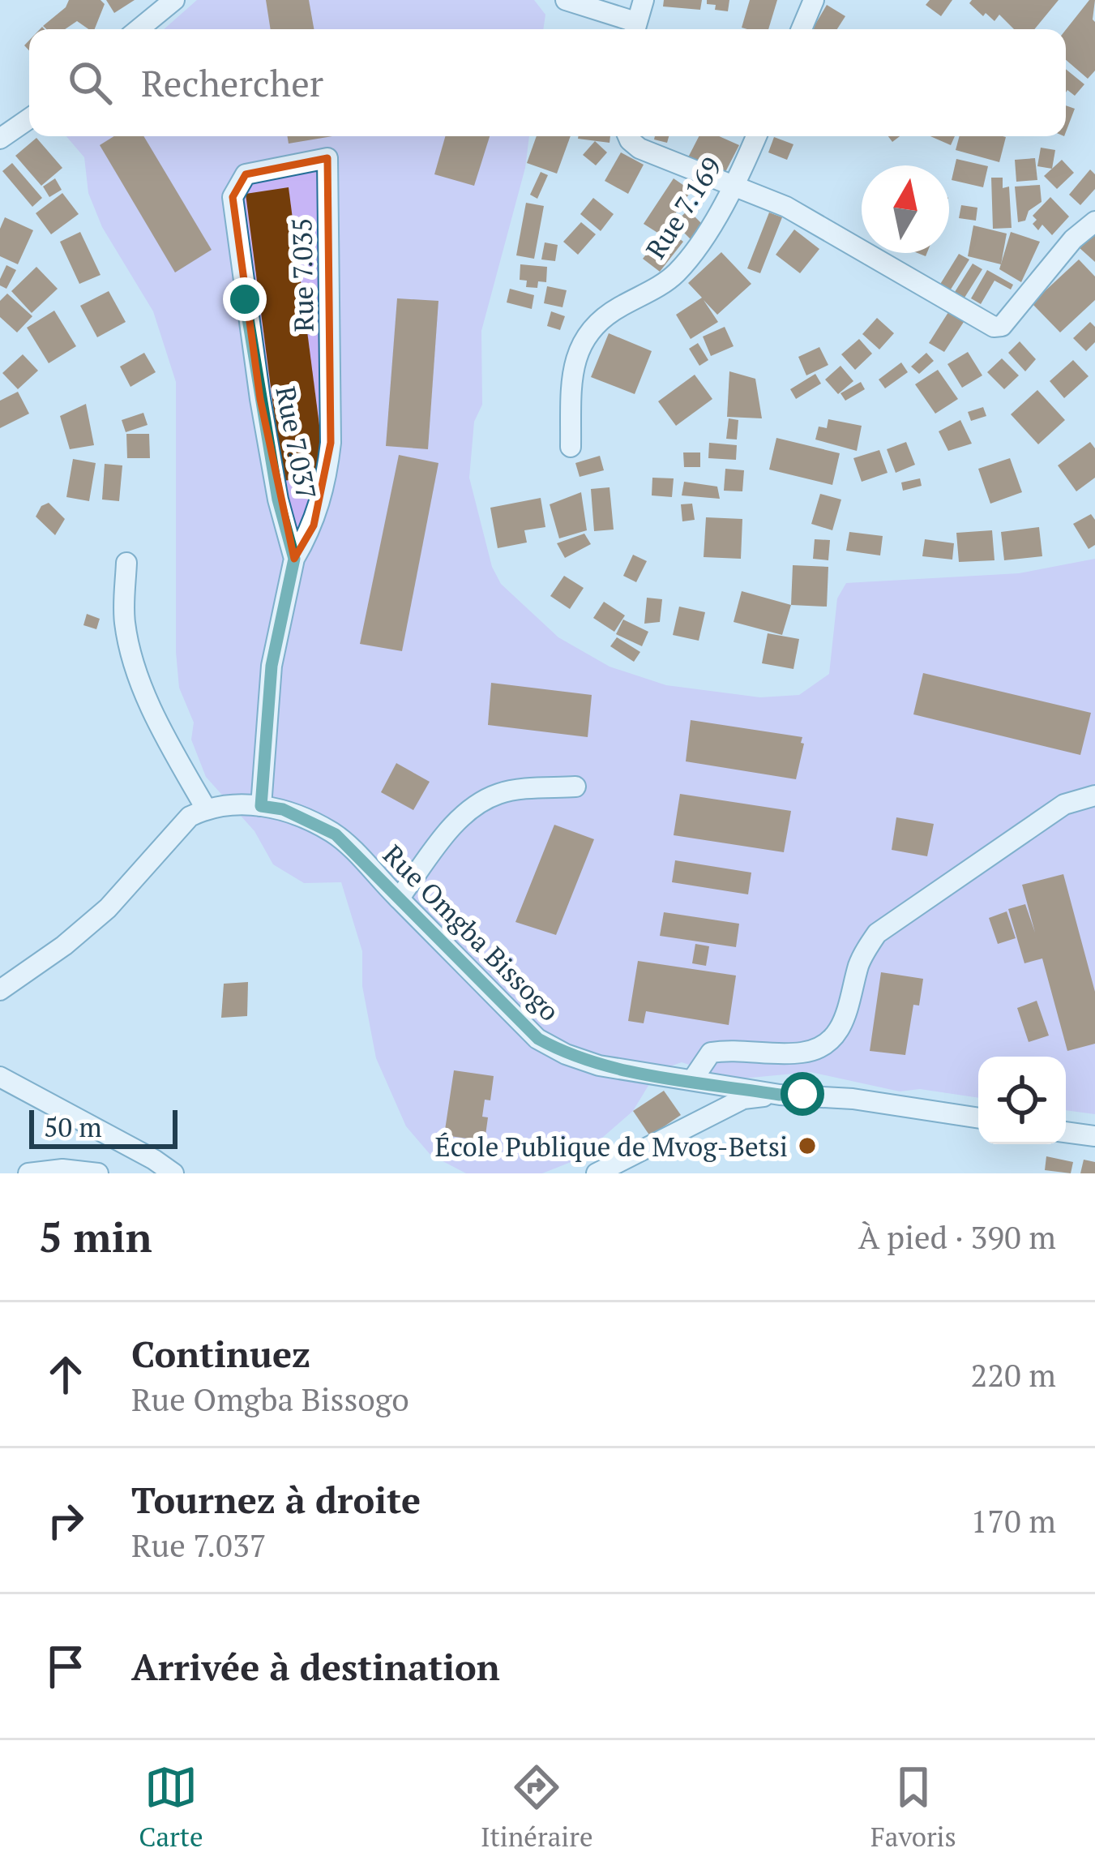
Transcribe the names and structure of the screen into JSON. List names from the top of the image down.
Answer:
{
  "streets": {
    "street": [
      "Rue 7.169",
      "Rue 7.035",
      "Rue 7.037",
      "Rue Omgba Bissogo"
    ]
  },
  "crossings": [
    ["Rue 7.035", "Rue 7.037"],
    ["Rue 7.037", "Rue Omgba Bissogo"]
  ],
  "places": ["École Publique de Mvog-Betsi"],
  "scale_bar": "50 m",
  "north": "top",
  "page": {
    "search": "Rechercher",
    "scale": "50 m",
    "heading": ["5 min", "À pied · 390 m"],
    "list": [
      ["Continuez", "Rue Omgba Bissogo", "220 m"],
      ["Tournez à droite", "Rue 7.037", "170 m"],
      "Arrivée à destination"
    ],
    "nav": ["Carte", "Itinéraire", "Favoris"]
  }
}
